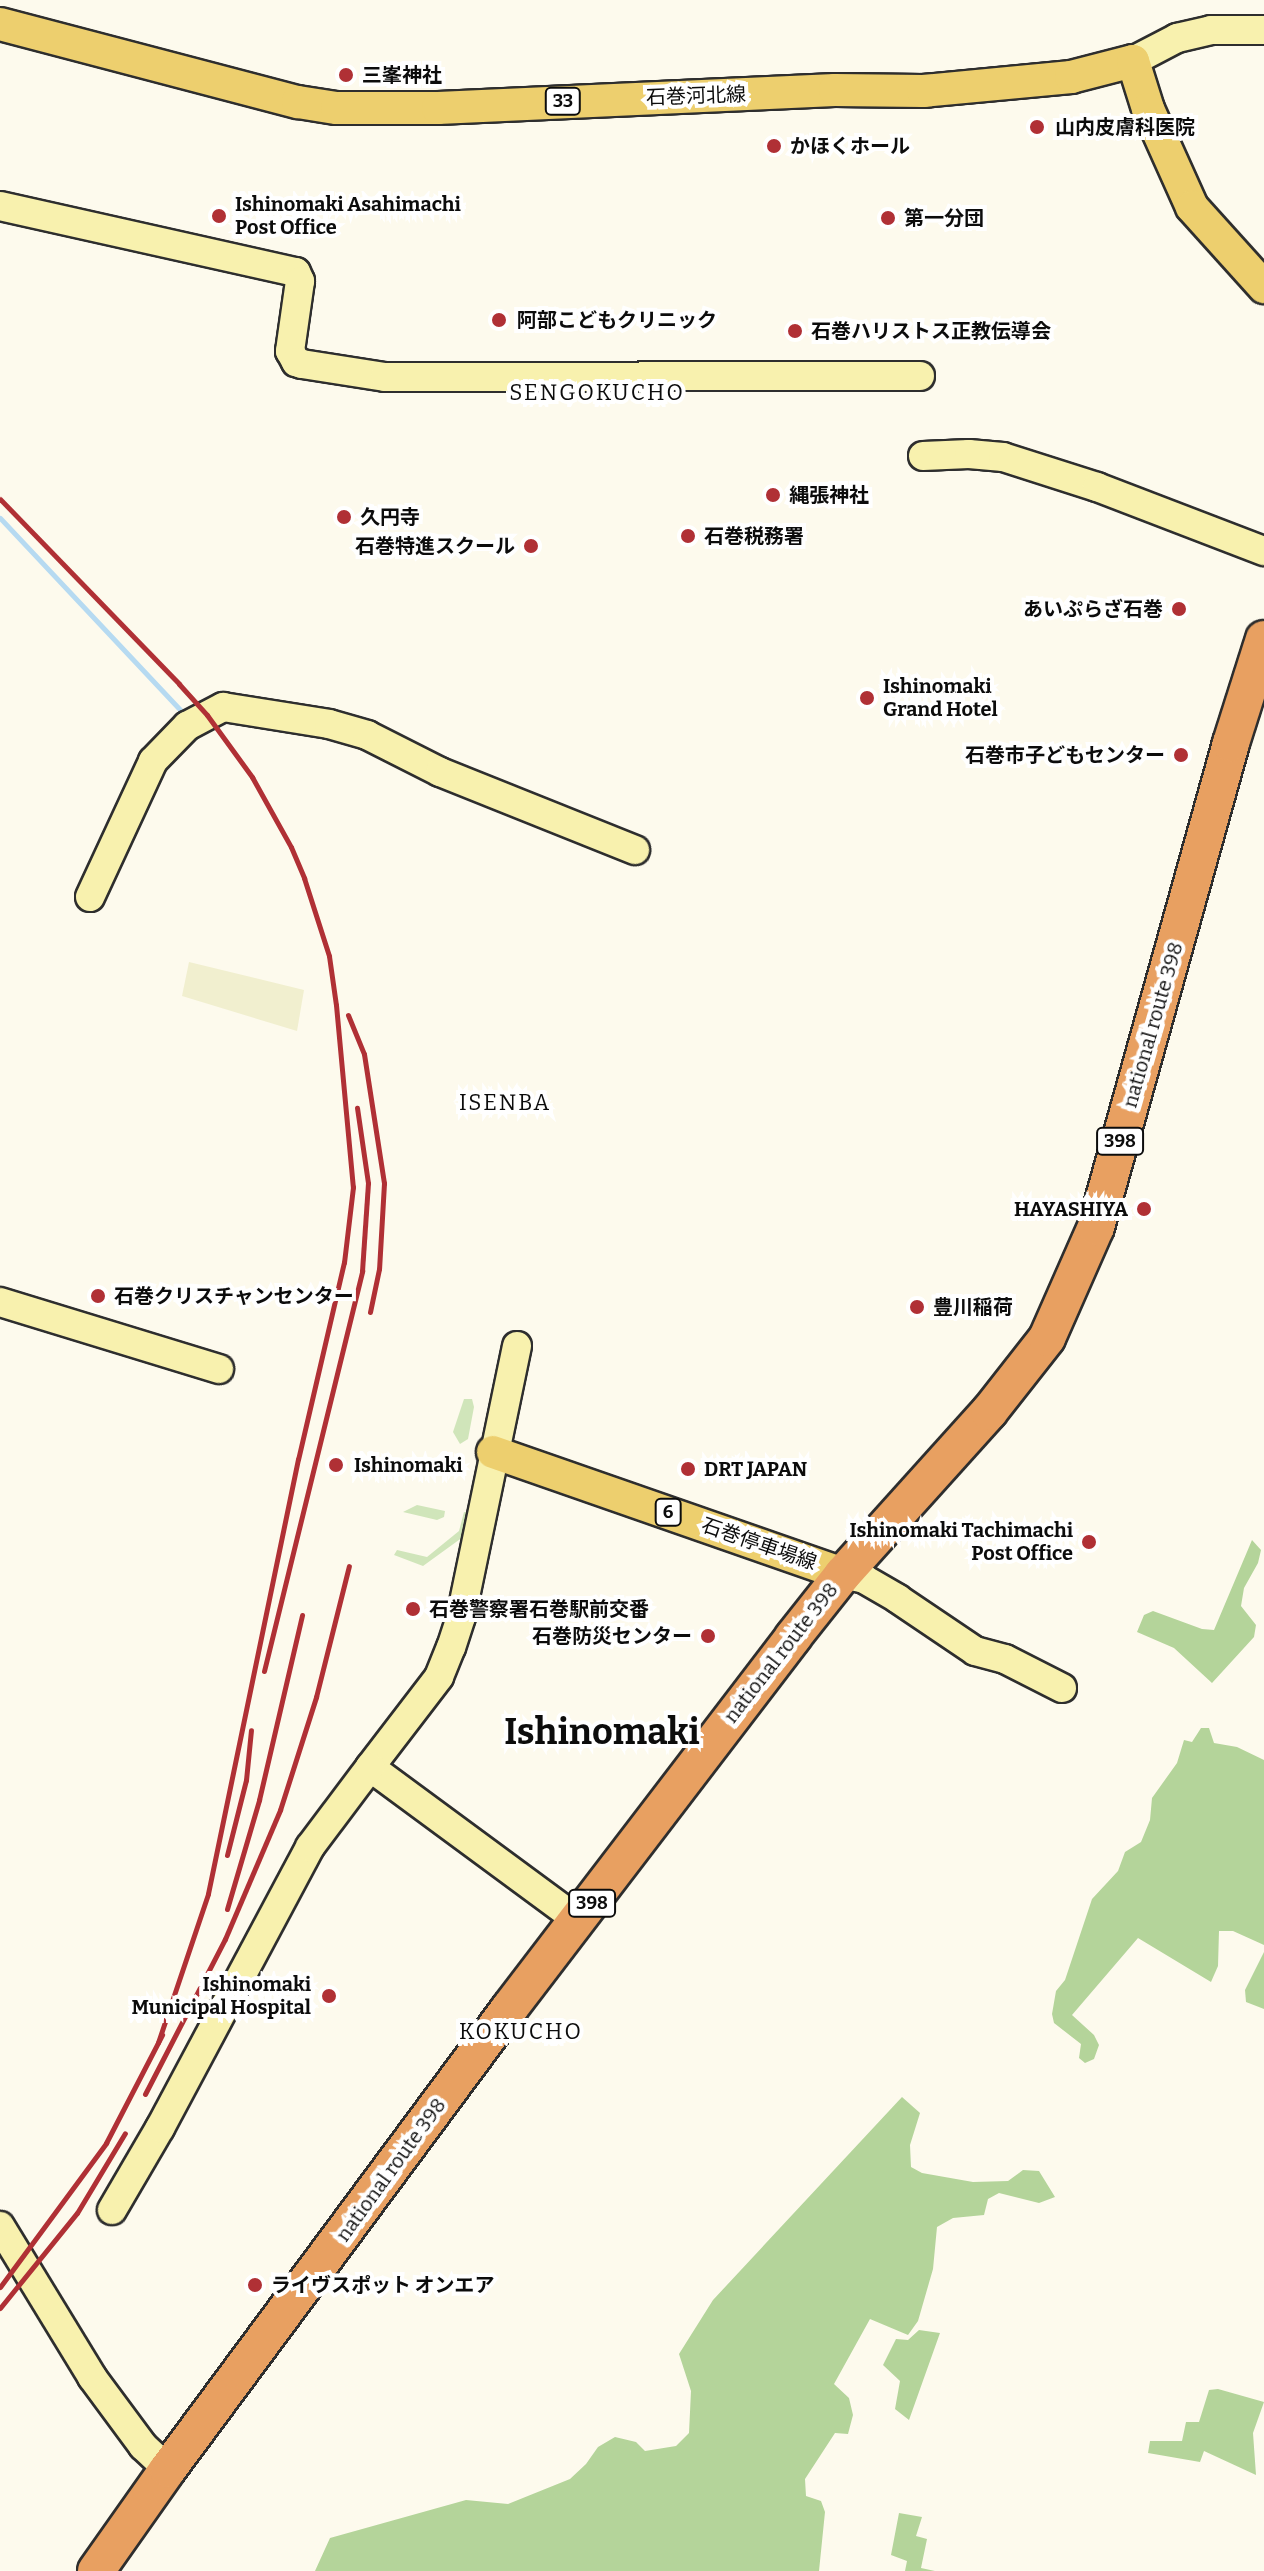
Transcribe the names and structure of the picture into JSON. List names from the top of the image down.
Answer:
{
  "streets": {
    "highway": ["national route 398", "398"],
    "main road": [
      "石巻河北線",
      "33",
      "6",
      "石巻停車場線"
    ]
  },
  "crossings": [
    ["national route 398", "石巻停車場線"]
  ],
  "districts": [
    "SENGOKUCHO",
    "ISENBA",
    "Ishinomaki",
    "KOKUCHO"
  ],
  "places": [
    "三峯神社",
    "山内皮膚科医院",
    "かほくホール",
    "Ishinomaki Asahimachi Post Office",
    "第一分団",
    "阿部こどもクリニック",
    "石巻ハリストス正教伝導会",
    "縄張神社",
    "久円寺",
    "石巻税務署",
    "石巻特進スクール",
    "あいぷらざ石巻",
    "Ishinomaki Grand Hotel",
    "石巻市子どもセンター",
    "HAYASHIYA",
    "石巻クリスチャンセンター",
    "豊川稲荷",
    "Ishinomaki",
    "DRT JAPAN",
    "Ishinomaki Tachimachi Post Office",
    "石巻警察署石巻駅前交番",
    "石巻防災センター",
    "Ishinomaki Municipal Hospital",
    "ライヴスポット オンエア"
  ]
}
